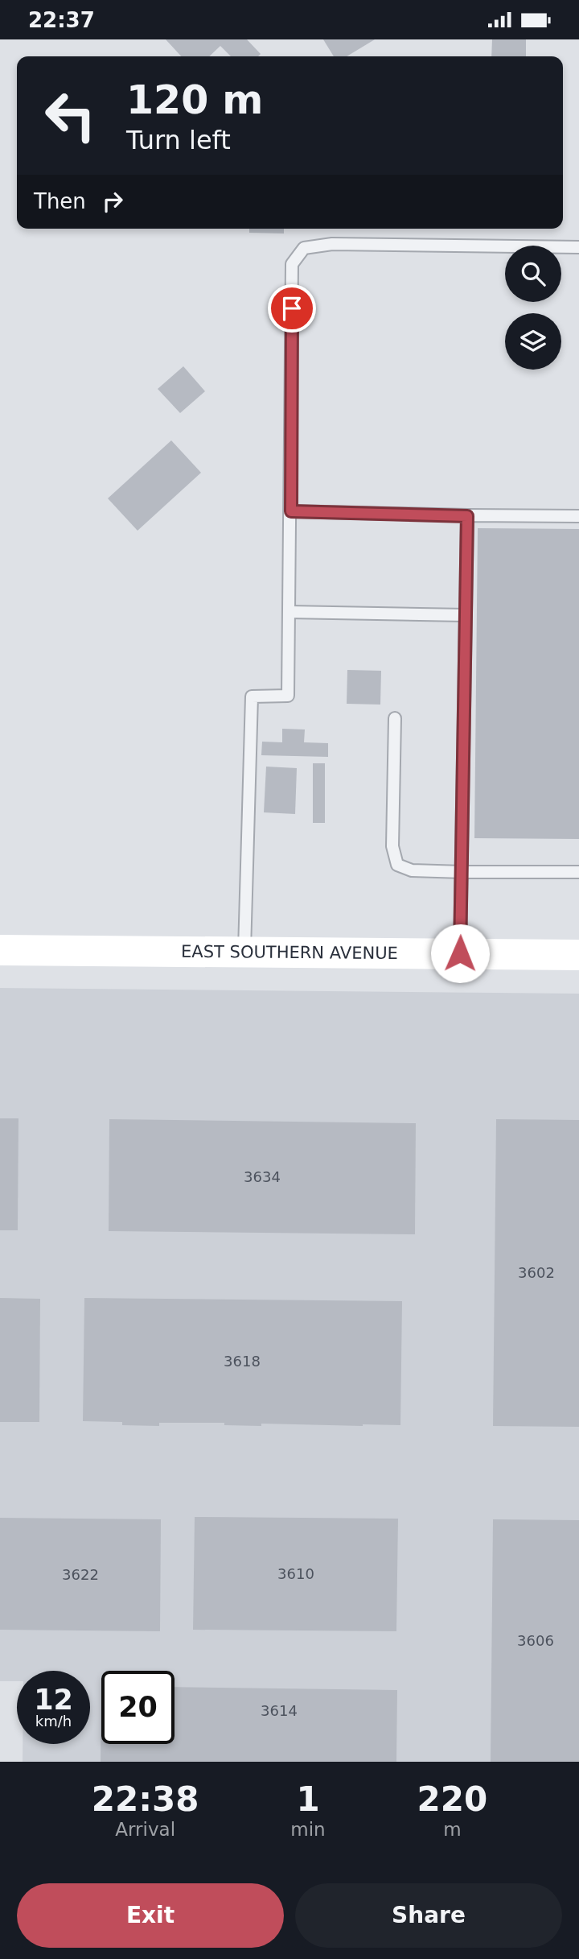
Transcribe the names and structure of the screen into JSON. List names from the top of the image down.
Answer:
{
  "streets": {
    "main road": ["EAST SOUTHERN AVENUE"]
  },
  "house_numbers": [
    "3634",
    "3602",
    "3618",
    "3610",
    "3622",
    "3606",
    "3614"
  ],
  "page": {
    "status": "22:37",
    "turn": ["120 m", "Turn left"],
    "then": "Then",
    "speed": "12 km/h",
    "limit": "20",
    "eta": [
      "22:38",
      "Arrival",
      "1",
      "min",
      "220",
      "m"
    ],
    "buttons": ["Exit", "Share"]
  }
}
